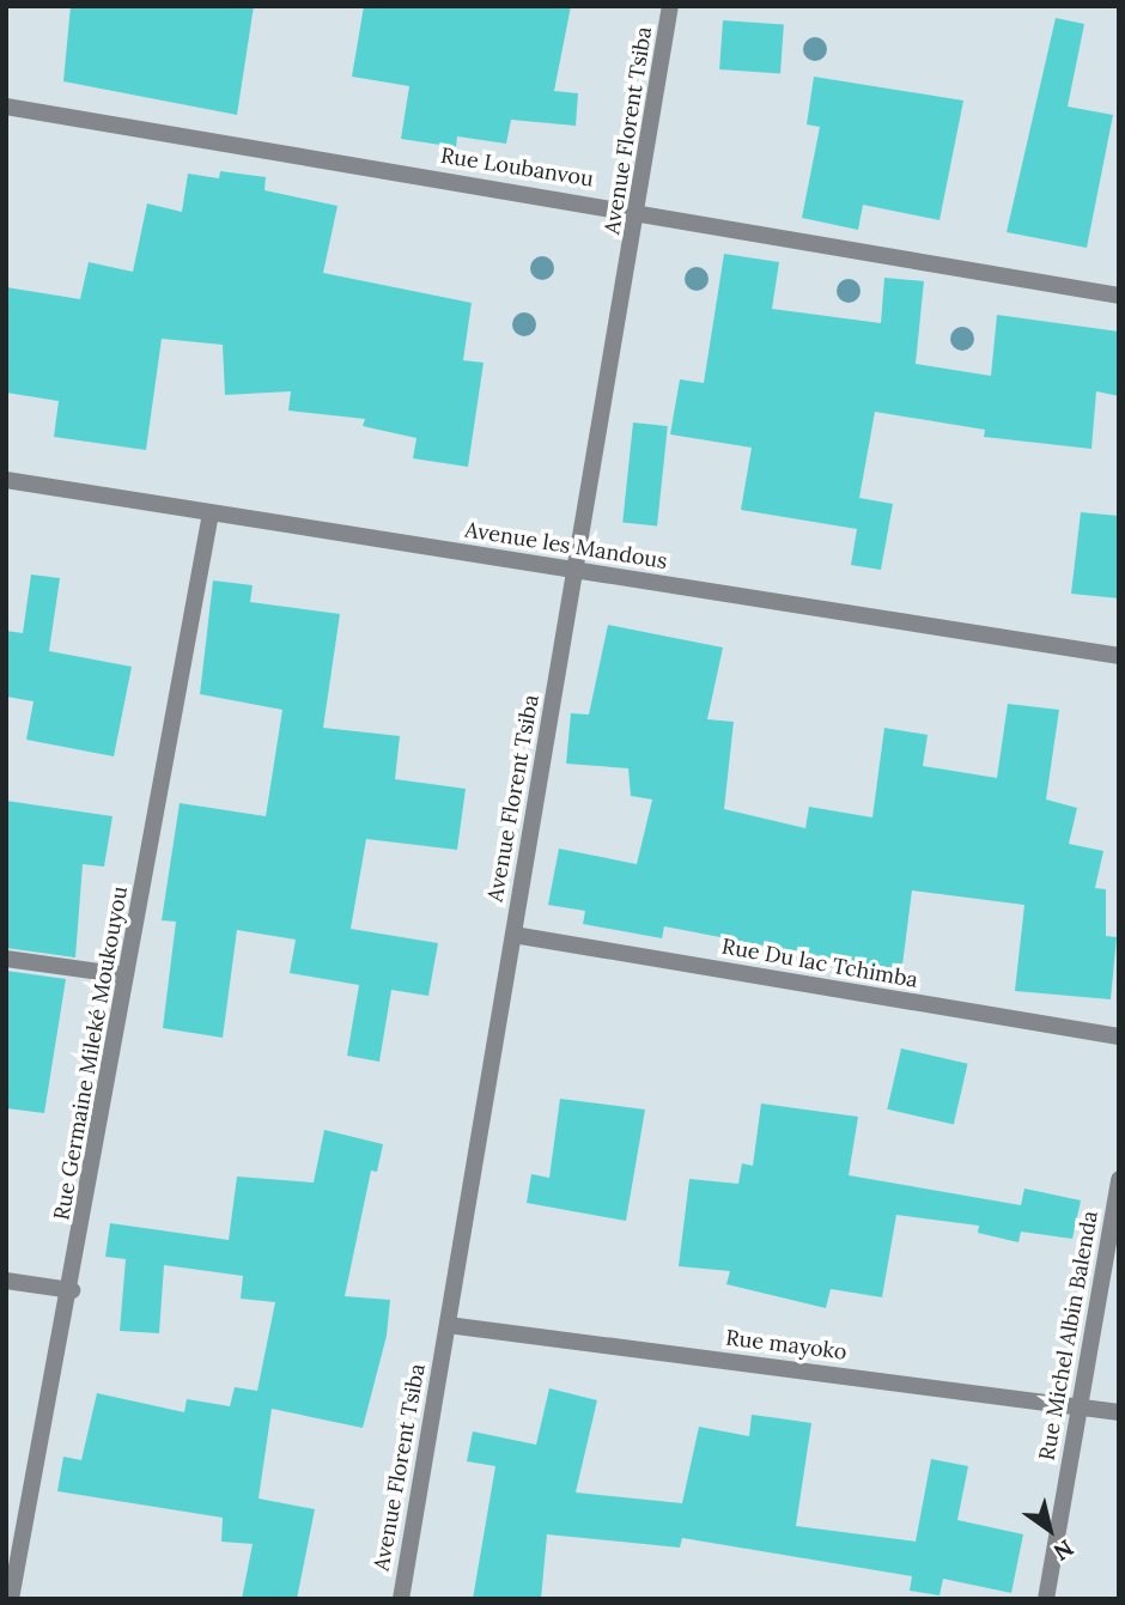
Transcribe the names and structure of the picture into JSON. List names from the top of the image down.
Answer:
{
  "streets": {
    "street": [
      "Avenue Florent Tsiba",
      "Rue Loubanvou",
      "Avenue les Mandous",
      "Rue Du lac Tchimba",
      "Rue Germaine Mileké Moukouyou",
      "Rue Michel Albin Balenda",
      "Rue mayoko"
    ]
  },
  "crossings": [
    ["Avenue Florent Tsiba", "Rue Loubanvou"],
    ["Avenue Florent Tsiba", "Avenue les Mandous"],
    ["Avenue Florent Tsiba", "Rue Du lac Tchimba"],
    ["Avenue Florent Tsiba", "Rue mayoko"],
    ["Avenue les Mandous", "Rue Germaine Mileké Moukouyou"],
    ["Rue Michel Albin Balenda", "Rue mayoko"]
  ],
  "north": "bottom right"
}
